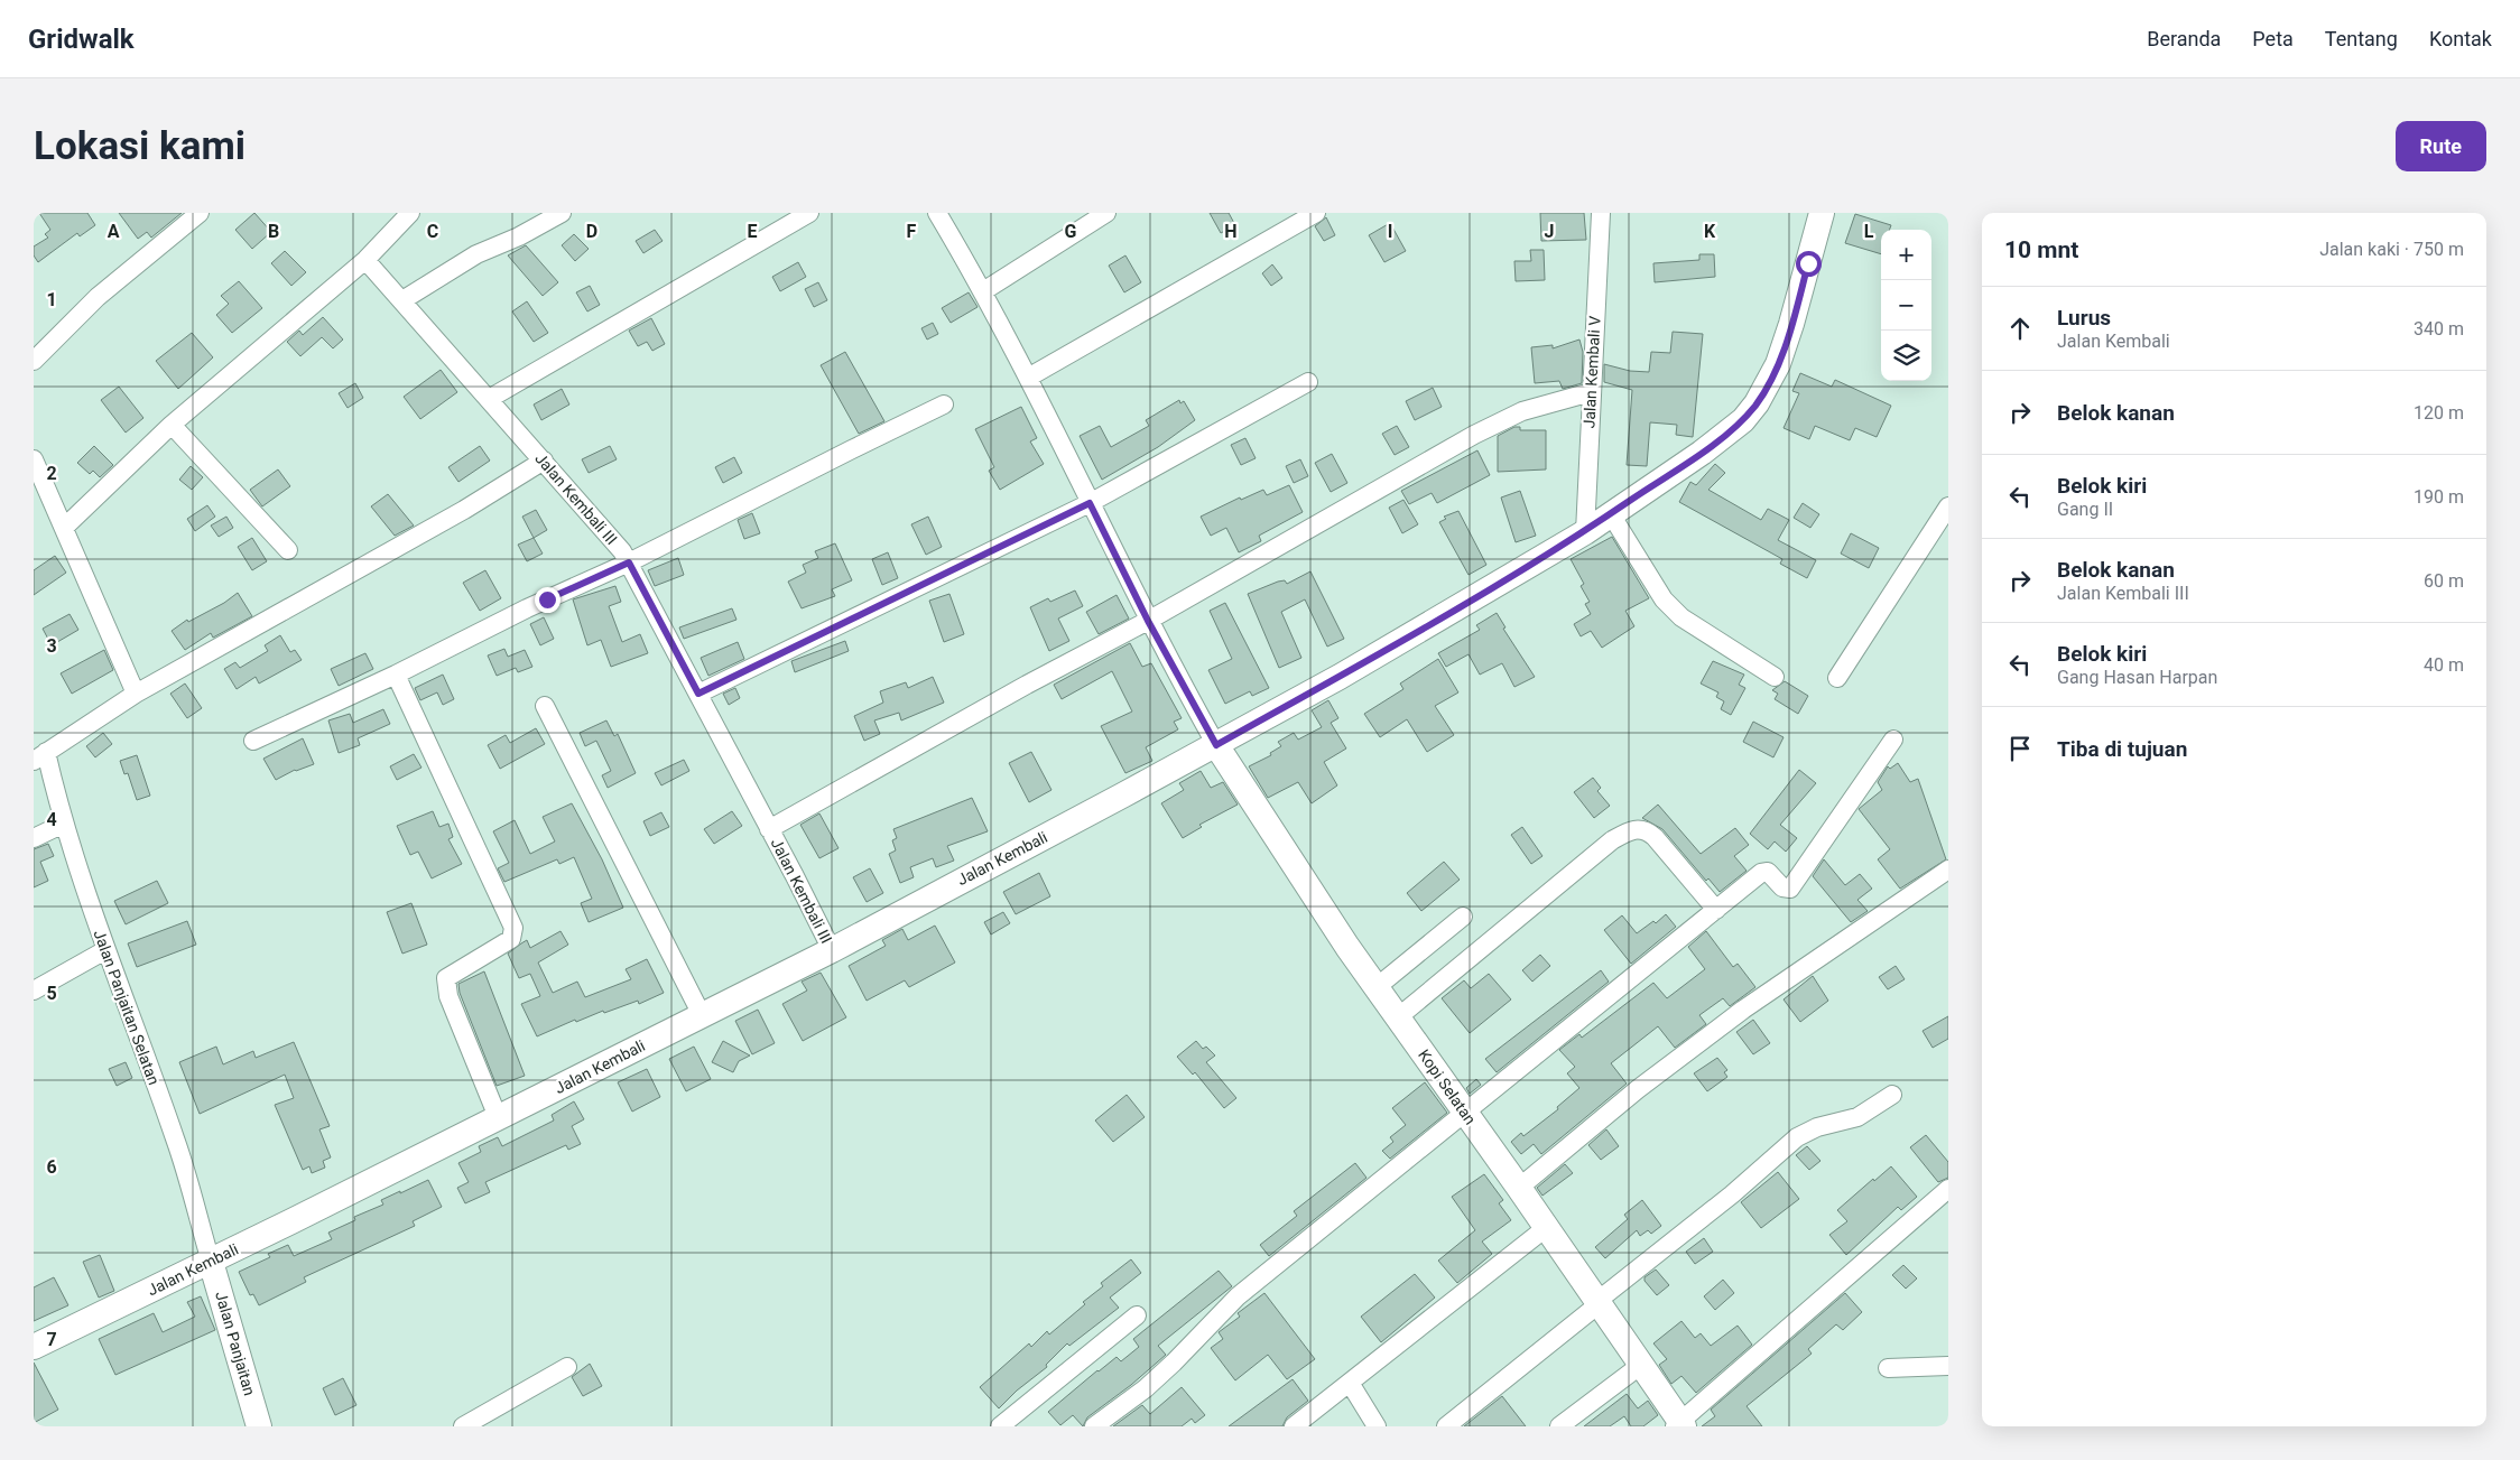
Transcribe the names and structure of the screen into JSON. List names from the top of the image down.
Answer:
{
  "streets": {
    "street": [
      "Jalan Kembali V",
      "Jalan Kembali III",
      "Jalan Kembali",
      "Jalan Panjaitan Selatan",
      "Kopi Selatan",
      "Jalan Panjaitan"
    ]
  },
  "crossings": [
    ["Jalan Kembali V", "Jalan Kembali"],
    ["Jalan Kembali III", "Jalan Kembali"],
    ["Jalan Kembali", "Jalan Panjaitan Selatan"],
    ["Jalan Kembali", "Kopi Selatan"],
    ["Jalan Kembali", "Jalan Panjaitan"],
    ["Jalan Panjaitan Selatan", "Jalan Panjaitan"]
  ],
  "page": {
    "header": "Gridwalk",
    "nav": [
      "Beranda",
      "Peta",
      "Tentang",
      "Kontak"
    ],
    "buttons": "Rute",
    "title": "Lokasi kami",
    "heading": ["10 mnt", "Jalan kaki · 750 m"],
    "map_buttons": ["+", "−"],
    "list": [
      ["Lurus", "Jalan Kembali", "340 m"],
      ["Belok kanan", "120 m"],
      ["Belok kiri", "Gang II", "190 m"],
      ["Belok kanan", "Jalan Kembali III", "60 m"],
      ["Belok kiri", "Gang Hasan Harpan", "40 m"],
      "Tiba di tujuan"
    ]
  },
  "grid": {
    "columns": [
      "A",
      "B",
      "C",
      "D",
      "E",
      "F",
      "G",
      "H",
      "I",
      "J",
      "K",
      "L"
    ],
    "rows": [
      "1",
      "2",
      "3",
      "4",
      "5",
      "6",
      "7"
    ]
  }
}
